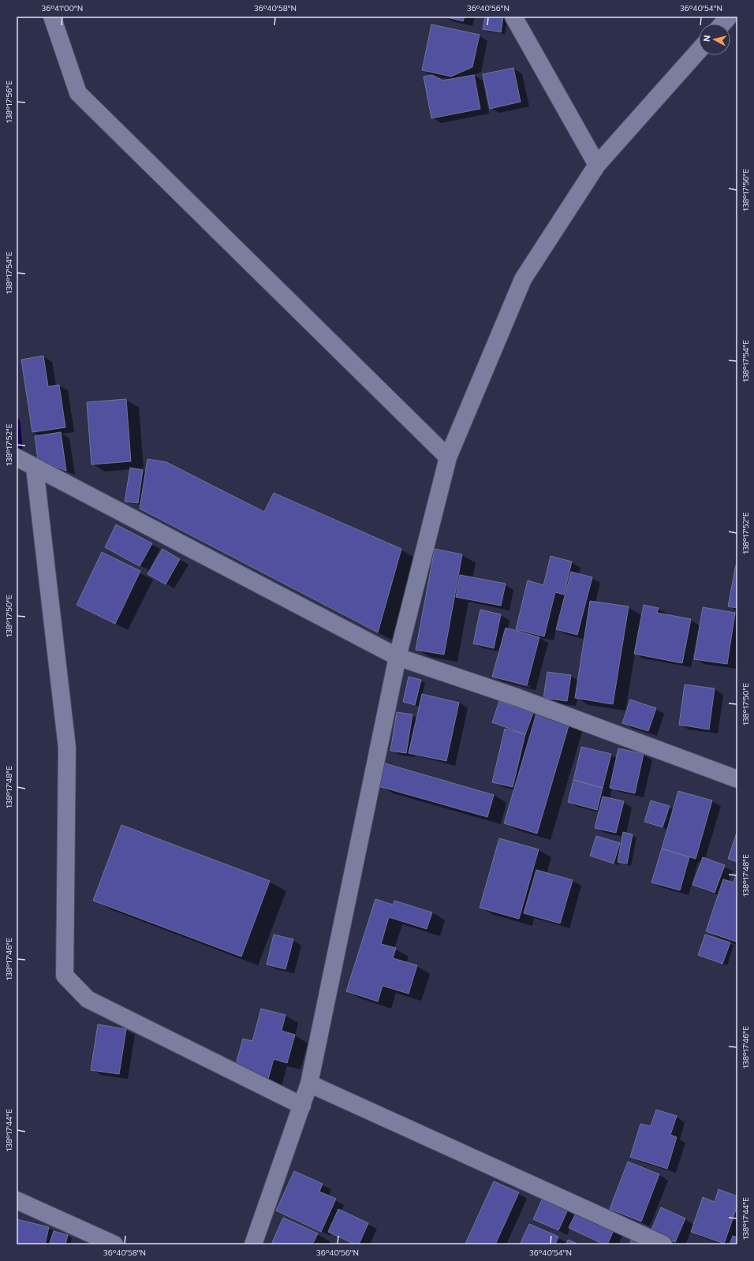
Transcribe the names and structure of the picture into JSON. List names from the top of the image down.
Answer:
{
  "north": "left",
  "coordinates": [
    "36°41'00\"N",
    "36°40'58\"N",
    "36°40'56\"N",
    "36°40'54\"N",
    "138°17'56\"E",
    "138°17'54\"E",
    "138°17'52\"E",
    "138°17'50\"E",
    "138°17'48\"E",
    "138°17'46\"E",
    "138°17'44\"E"
  ]
}
